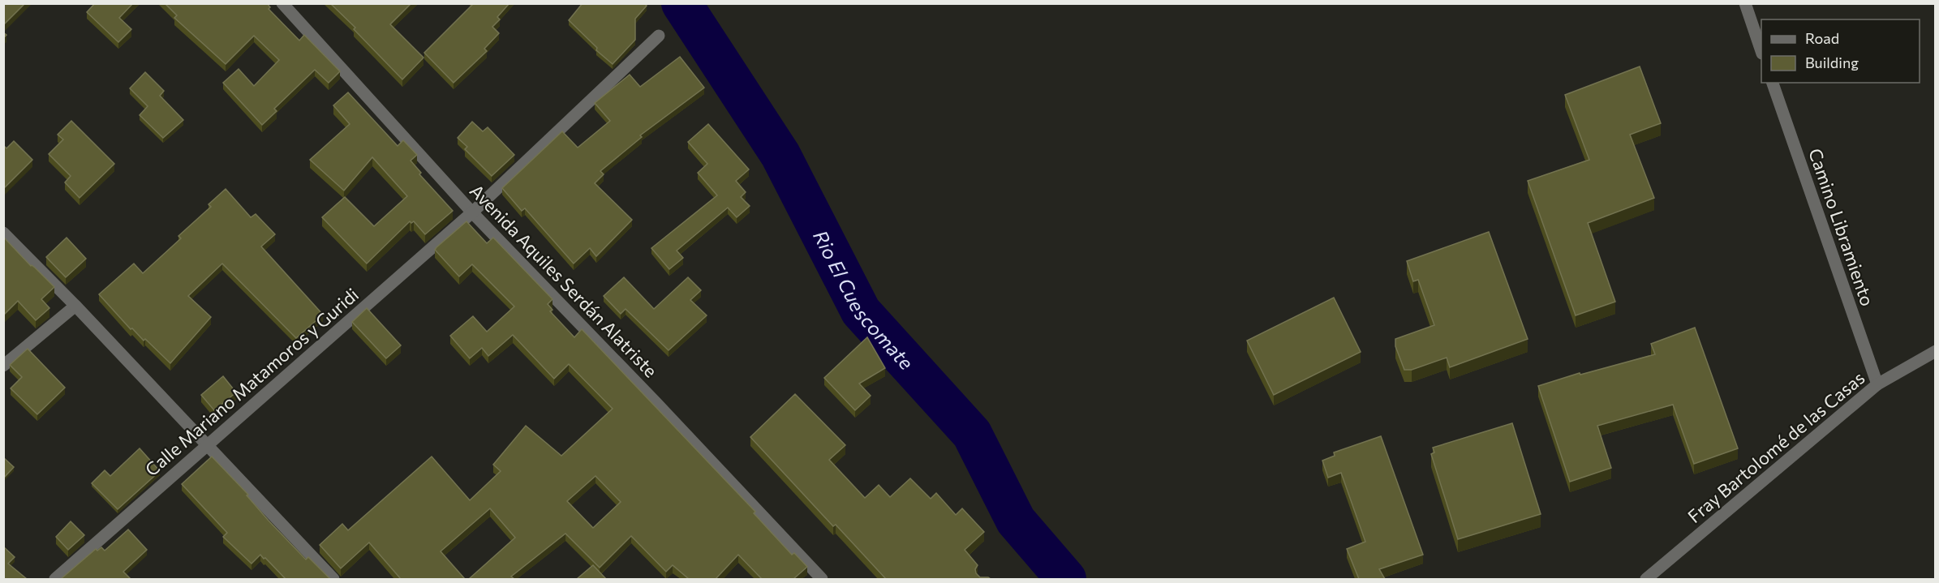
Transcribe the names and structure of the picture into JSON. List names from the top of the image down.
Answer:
{
  "streets": {
    "street": [
      "Camino Libramiento",
      "Avenida Aquiles Serdán Alatriste",
      "Calle Mariano Matamoros y Guridi",
      "Fray Bartolomé de las Casas"
    ]
  },
  "crossings": [
    ["Camino Libramiento", "Fray Bartolomé de las Casas"],
    ["Avenida Aquiles Serdán Alatriste", "Calle Mariano Matamoros y Guridi"]
  ],
  "water": ["Rio El Cuescomate"],
  "legend": ["Road", "Building"]
}
